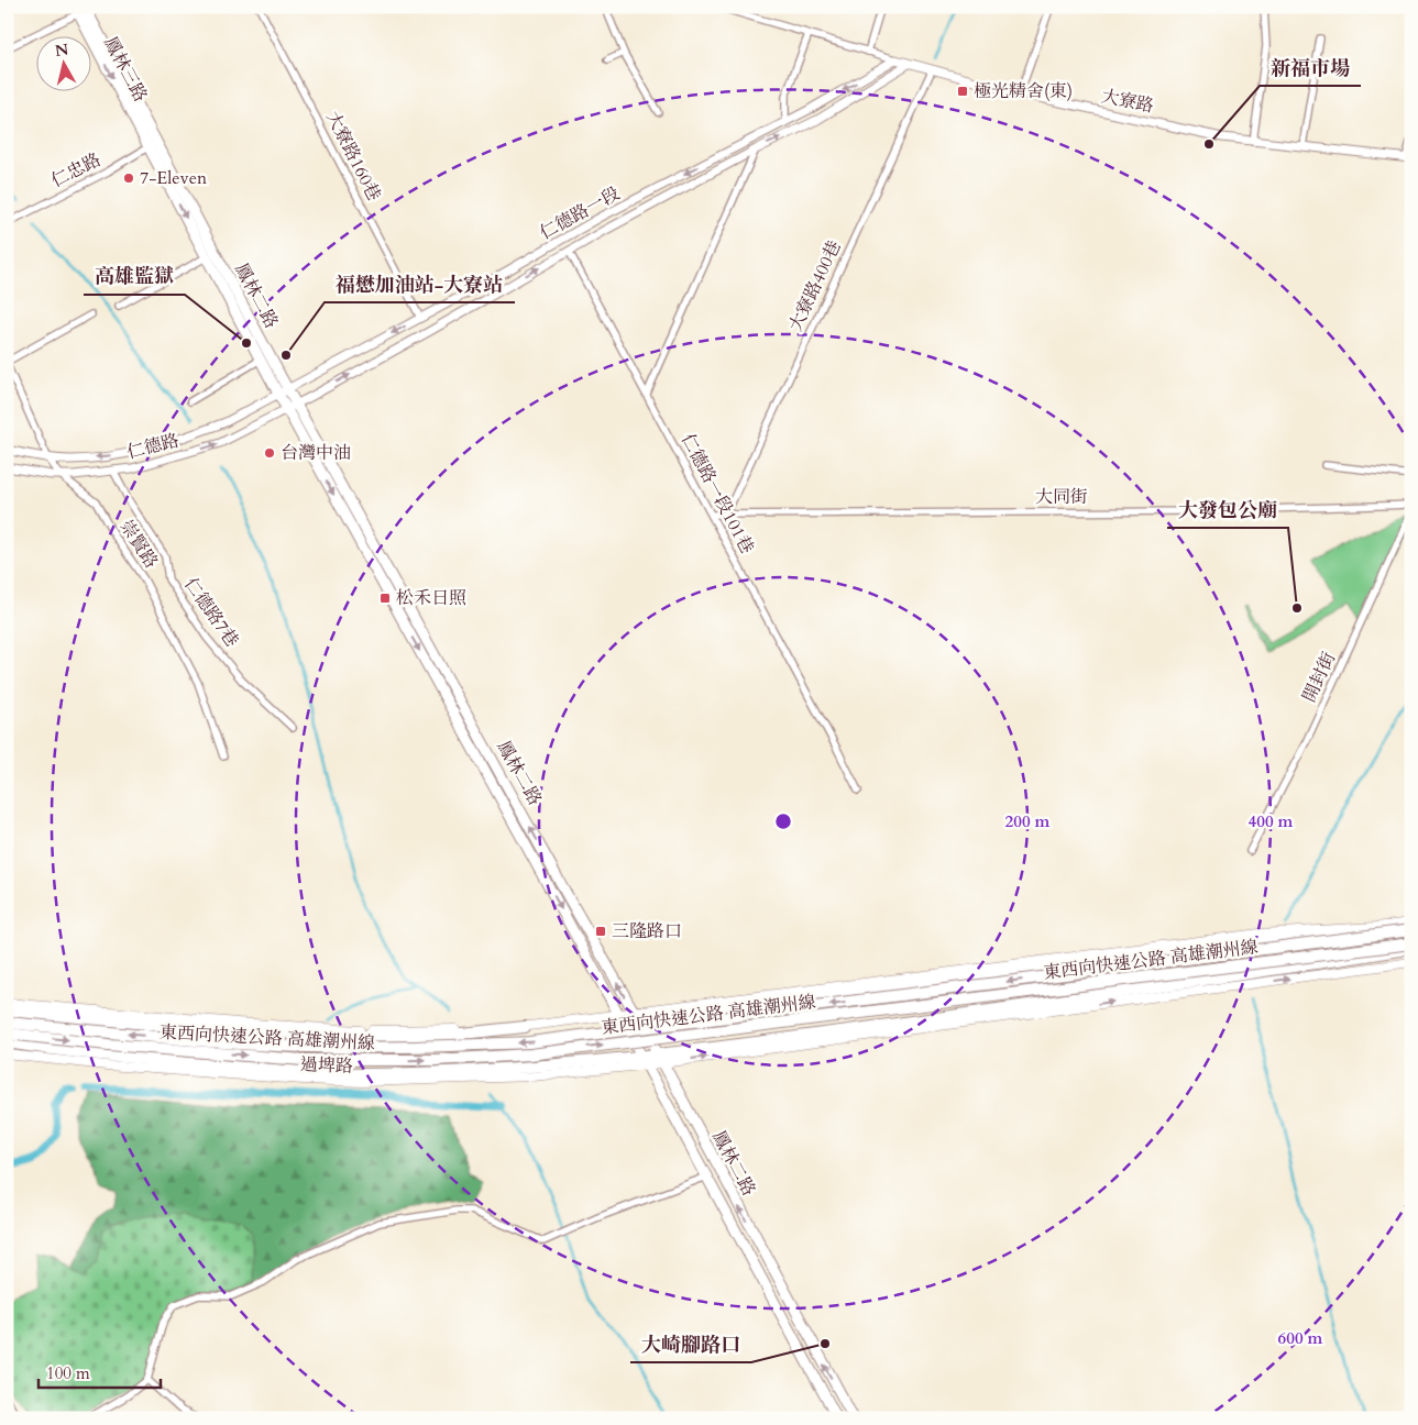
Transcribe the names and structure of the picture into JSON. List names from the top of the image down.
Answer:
{
  "streets": {
    "highway": ["東西向快速公路 高雄潮州線"],
    "main road": ["鳳林三路", "鳳林二路", "過埤路"],
    "street": [
      "大寮路",
      "大寮路160巷",
      "仁忠路",
      "仁德路一段",
      "大寮路400巷",
      "仁德路",
      "仁德路一段101巷",
      "大同街",
      "崇賢路",
      "仁德路7巷",
      "開封街"
    ]
  },
  "crossings": [
    ["鳳林三路", "仁忠路"],
    ["鳳林三路", "鳳林二路"],
    ["大寮路", "仁德路一段"],
    ["大寮路", "大寮路400巷"],
    ["大寮路160巷", "仁德路一段"],
    ["仁忠路", "鳳林二路"],
    ["仁德路一段", "鳳林二路"],
    ["仁德路一段", "仁德路"],
    ["仁德路一段", "仁德路一段101巷"],
    ["大寮路400巷", "大同街"],
    ["鳳林二路", "仁德路"],
    ["鳳林二路", "過埤路"],
    ["仁德路", "崇賢路"],
    ["仁德路", "仁德路7巷"],
    ["仁德路一段101巷", "大同街"]
  ],
  "places": {
    "transit": ["極光精舍(東)", "松禾日照", "三隆路口"],
    "other": [
      "新福市場",
      "7-Eleven",
      "高雄監獄",
      "福懋加油站-大寮站",
      "台灣中油",
      "大發包公廟",
      "大崎腳路口"
    ]
  },
  "scale_bar": "100 m",
  "north": "top",
  "rings": ["200 m", "400 m", "600 m"]
}
